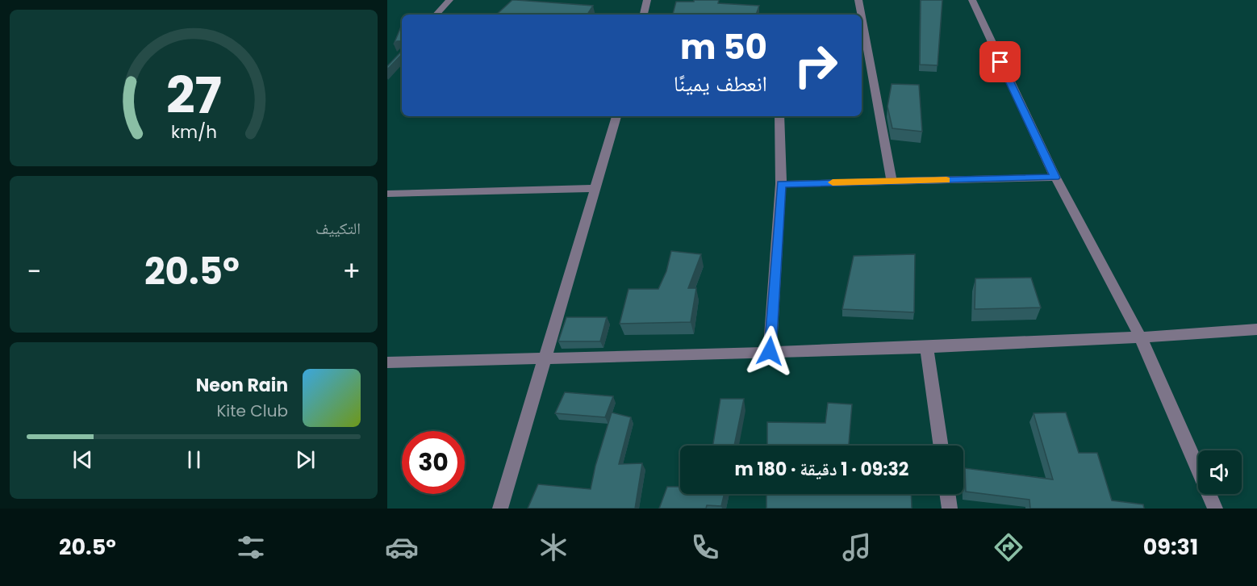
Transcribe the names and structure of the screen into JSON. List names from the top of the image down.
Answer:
{
  "page": {
    "turn": ["50 m", "انعطف يمينًا"],
    "tile": "التكييف",
    "heat": ["−", "20.5°", "+"],
    "song": ["Neon Rain", "Kite Club"],
    "limit": "30",
    "trip": "09:32 · 1 دقيقة · 180 m",
    "tabs": ["09:31", "20.5°"],
    "gauge": ["27", "km/h"]
  }
}
